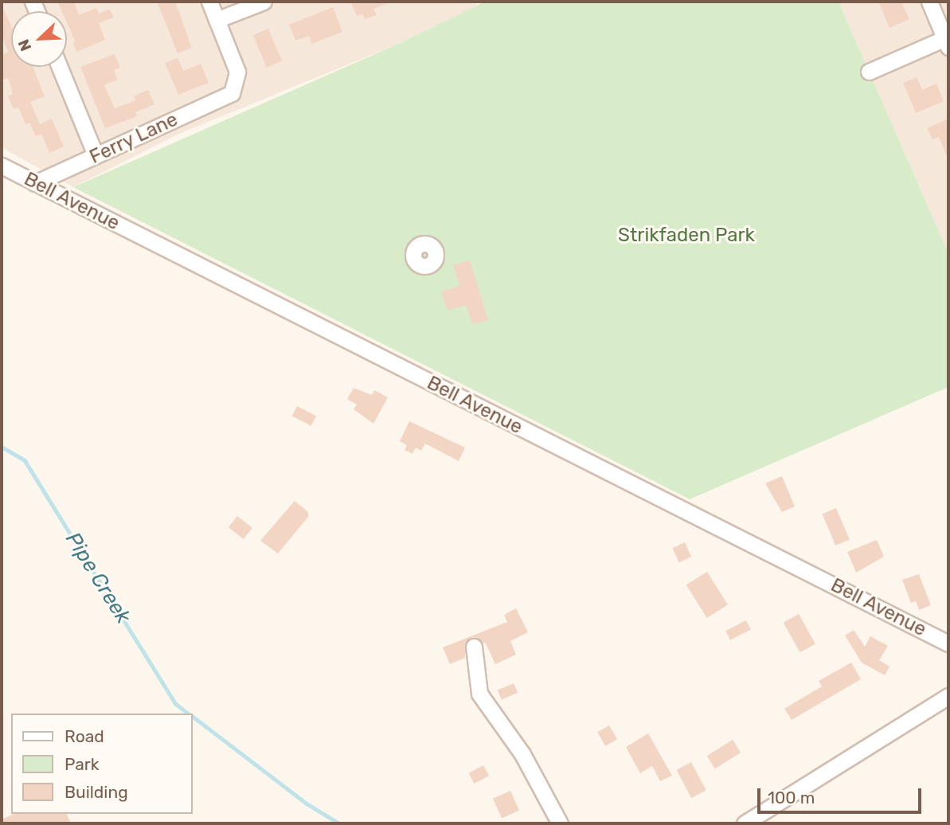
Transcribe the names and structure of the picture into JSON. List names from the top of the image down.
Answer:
{
  "streets": {
    "street": ["Ferry Lane", "Bell Avenue"]
  },
  "crossings": [
    ["Ferry Lane", "Bell Avenue"]
  ],
  "water": ["Pipe Creek"],
  "parks": ["Strikfaden Park"],
  "legend": ["Road", "Park", "Building"],
  "scale_bar": "100 m",
  "north": "bottom left"
}
